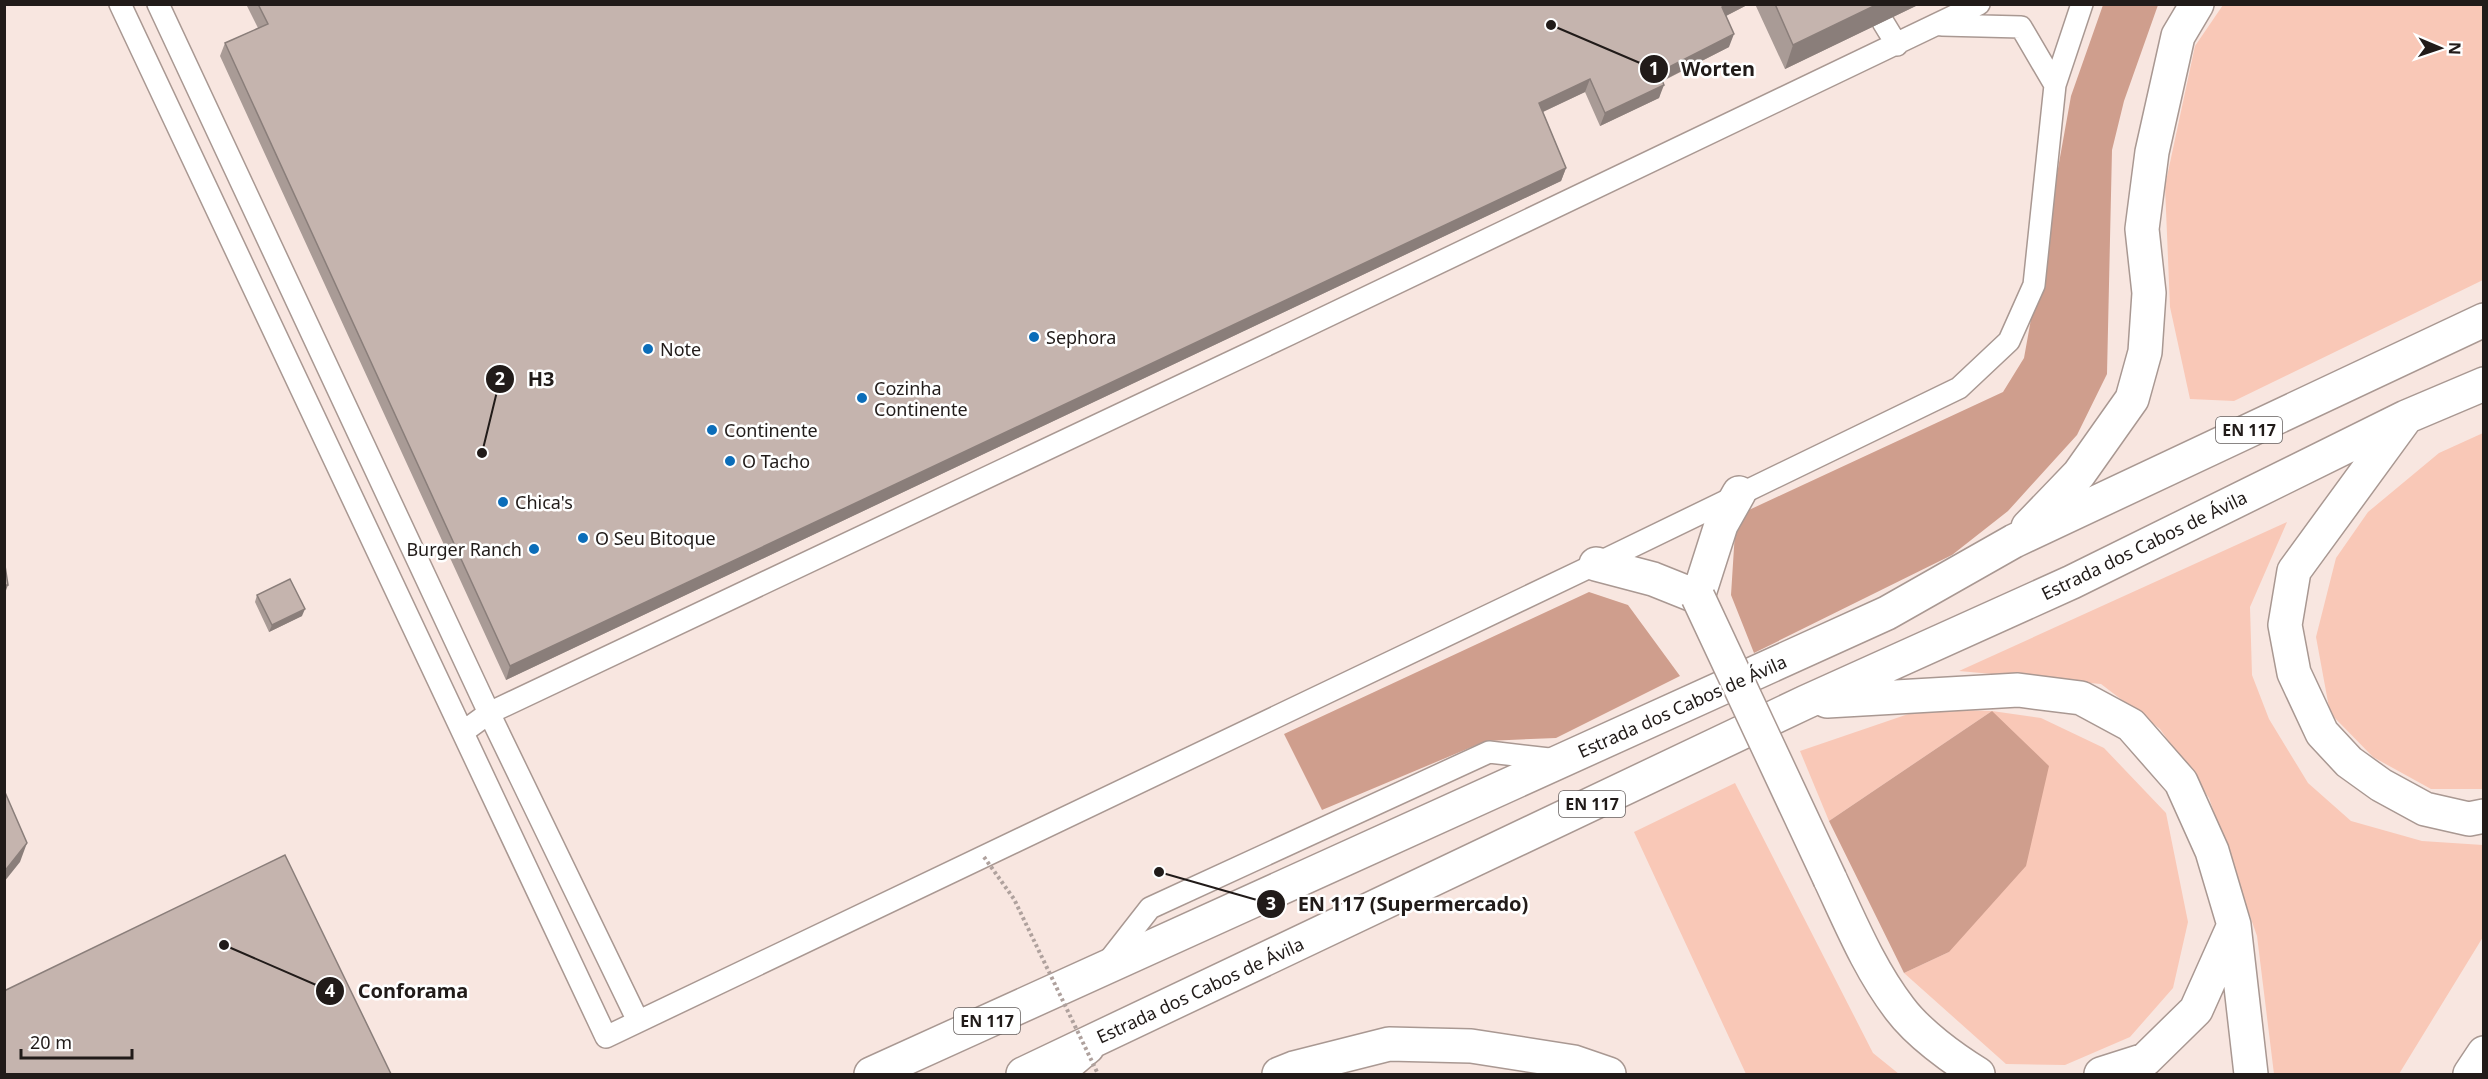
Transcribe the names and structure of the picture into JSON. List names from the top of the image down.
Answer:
{
  "streets": {
    "main road": ["EN 117", "Estrada dos Cabos de Ávila"]
  },
  "places": [
    "Worten",
    "Sephora",
    "Note",
    "Cozinha Continente",
    "Continente",
    "H3",
    "O Tacho",
    "Chica's",
    "O Seu Bitoque",
    "Burger Ranch",
    "EN 117 (Supermercado)",
    "Conforama"
  ],
  "scale_bar": "20 m",
  "north": "right"
}
